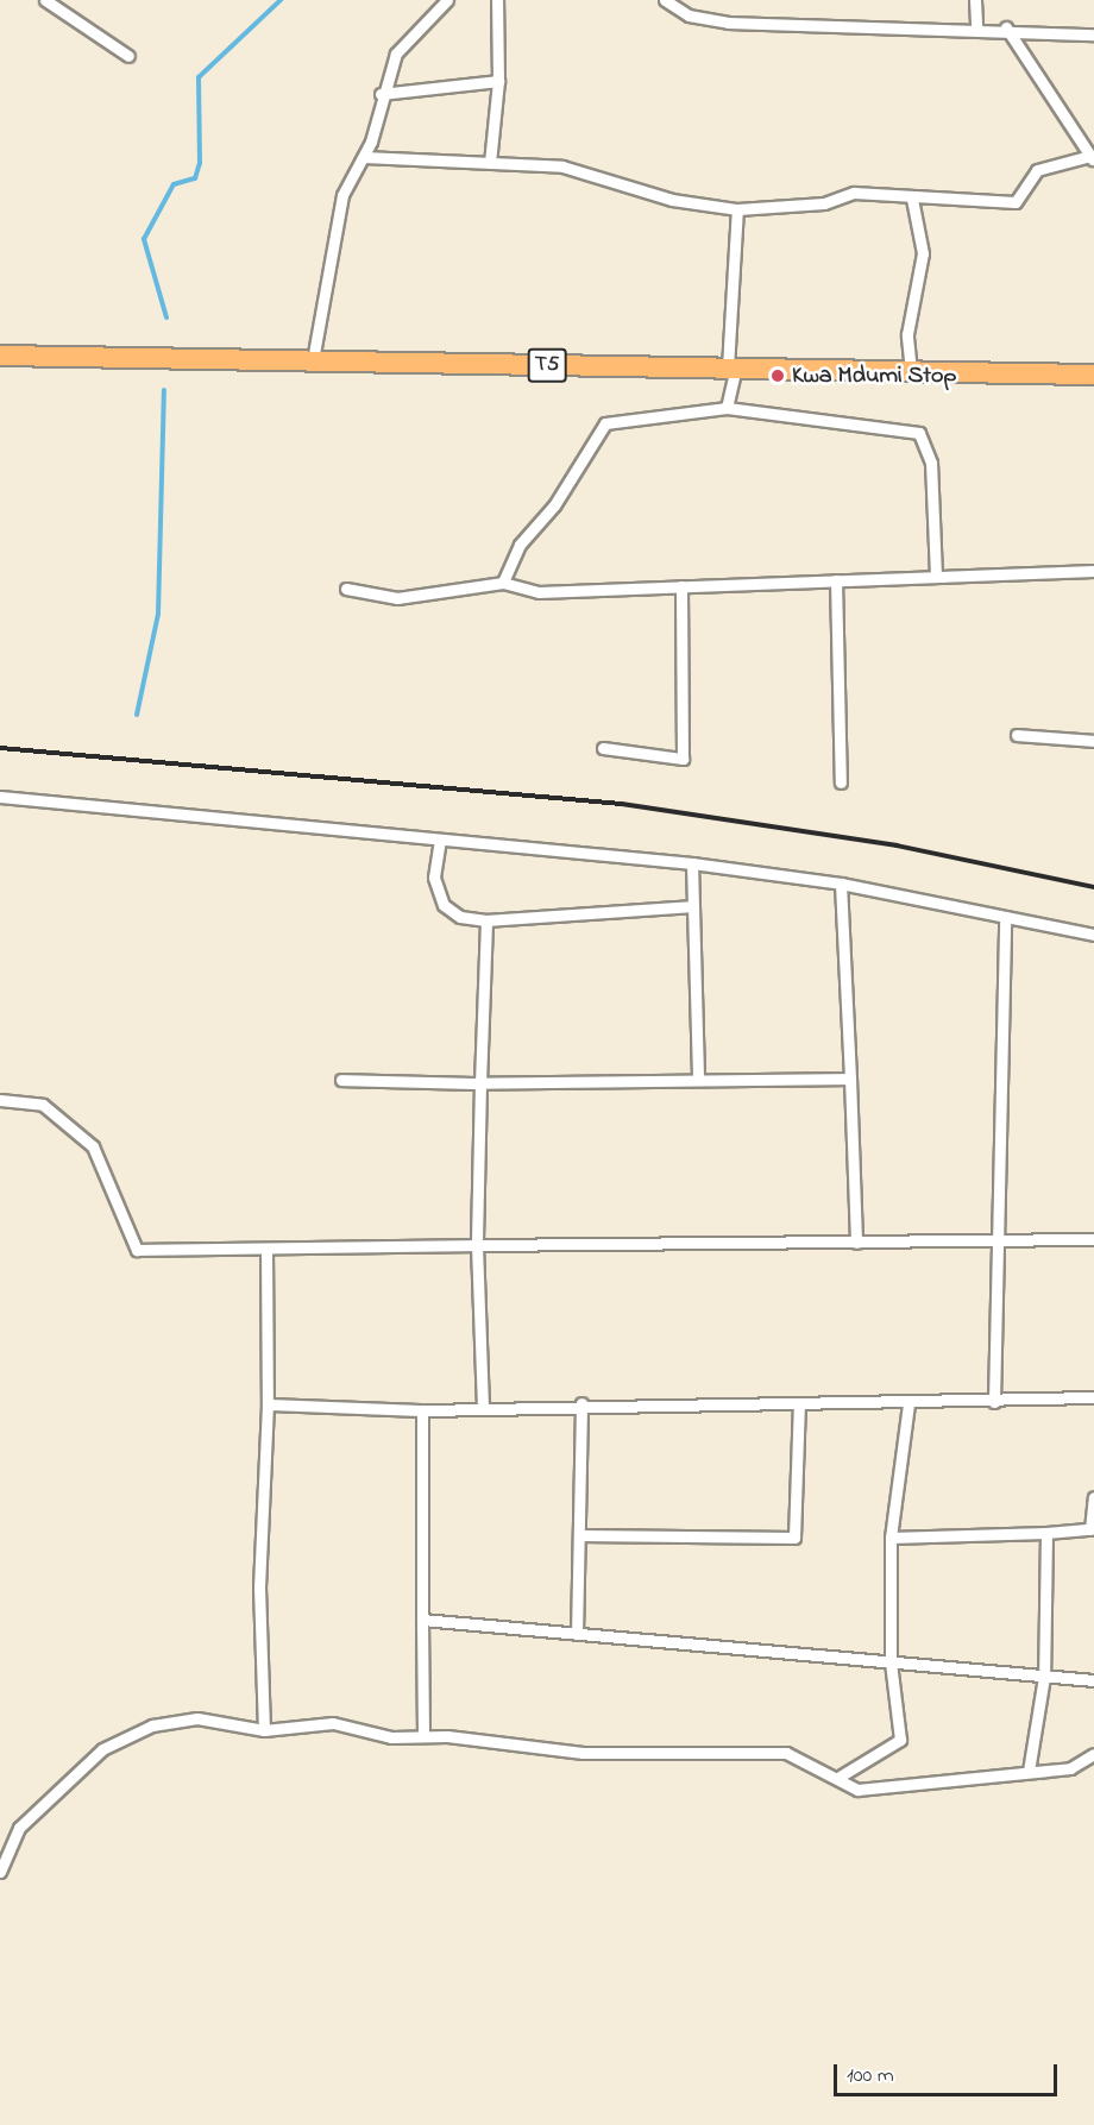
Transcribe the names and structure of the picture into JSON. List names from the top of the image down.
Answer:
{
  "streets": {
    "highway": ["T5"]
  },
  "places": ["Kwa Mdumi Stop"],
  "scale_bar": "100 m"
}
